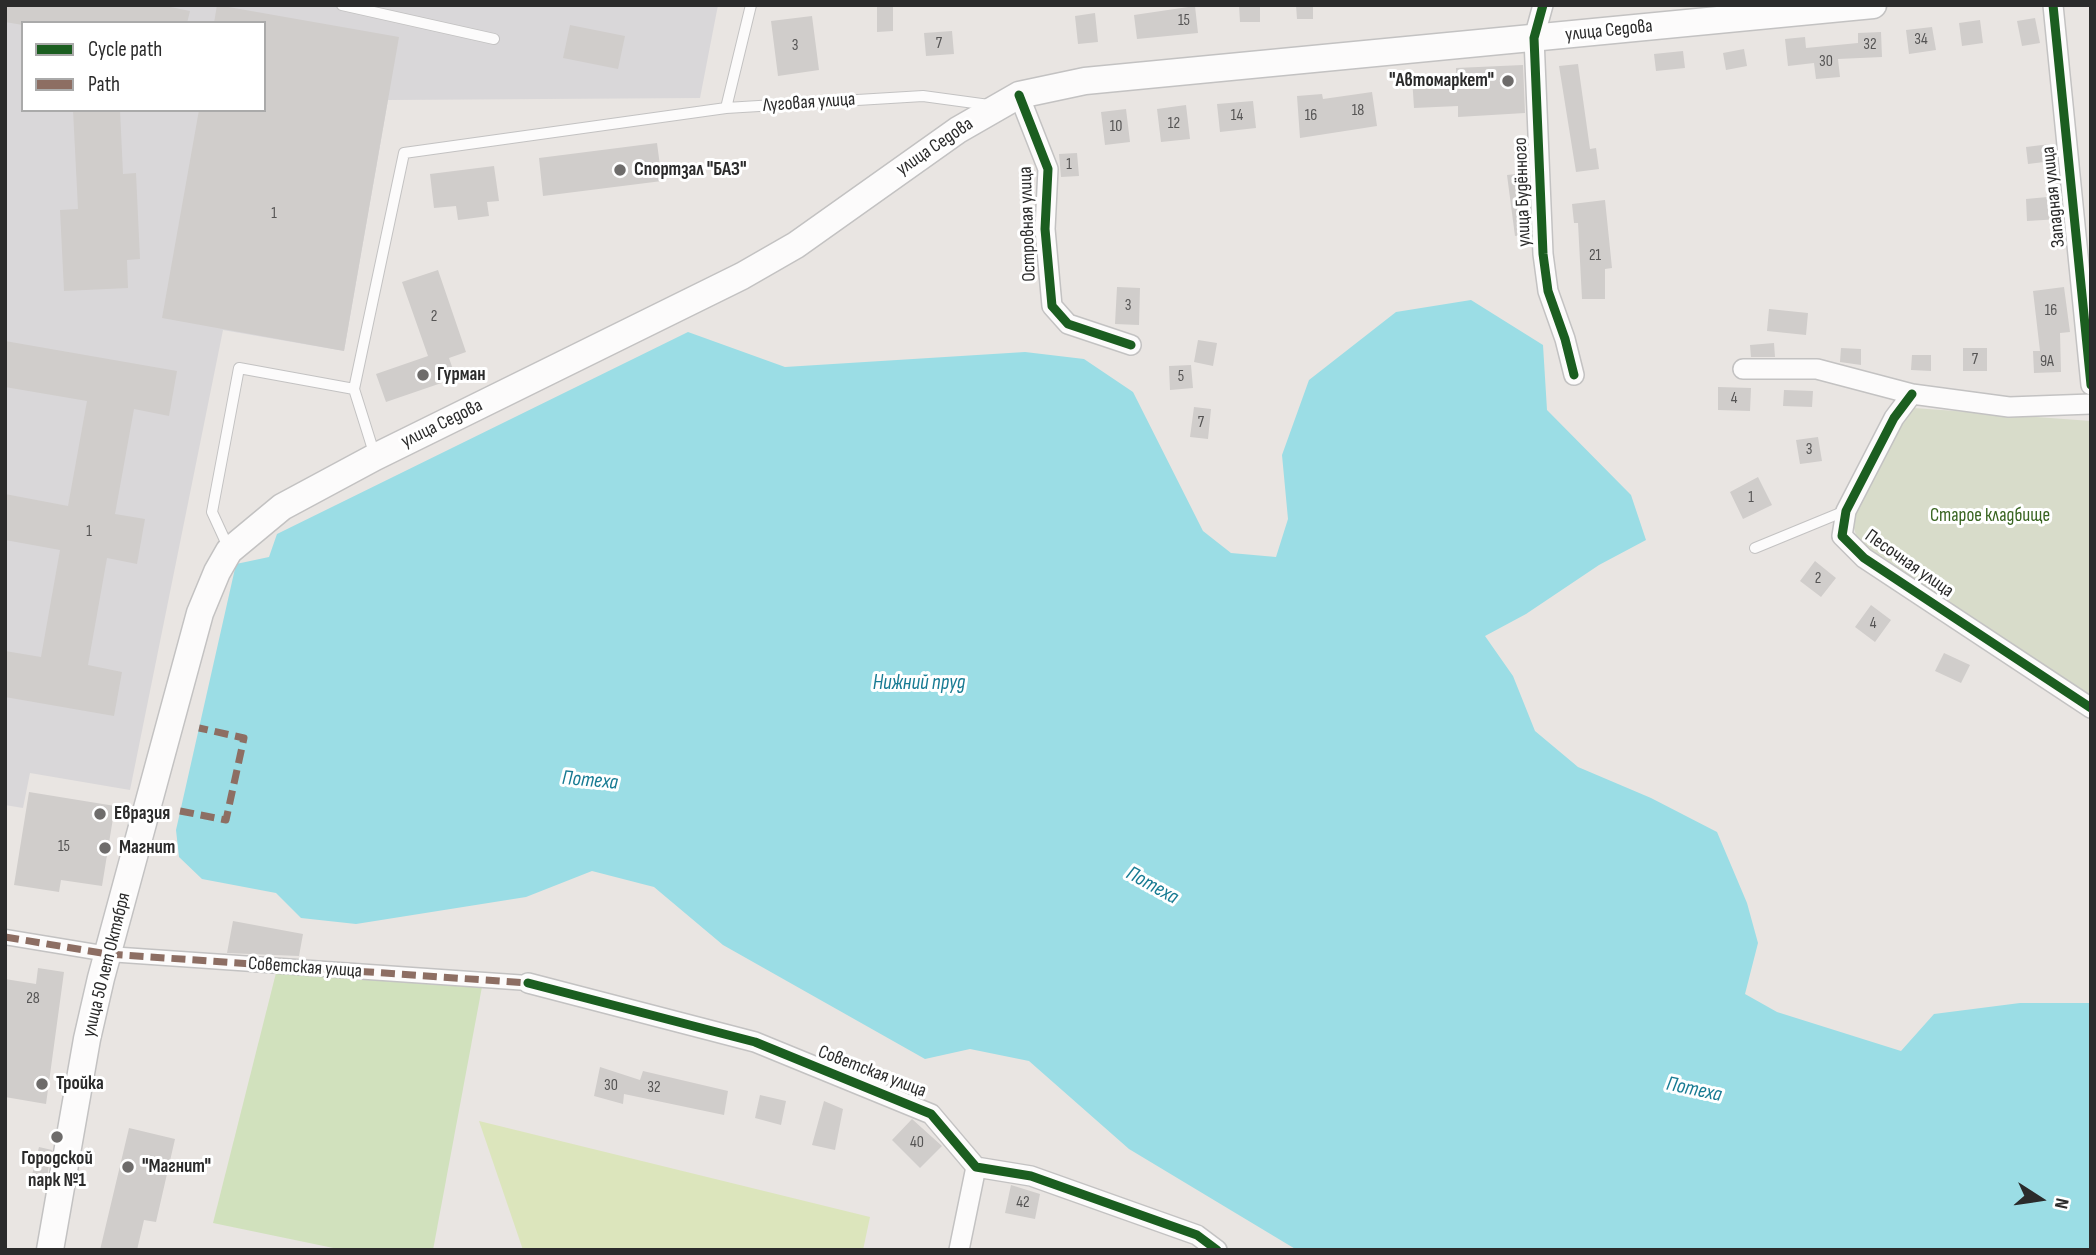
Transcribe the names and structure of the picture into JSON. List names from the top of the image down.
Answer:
{
  "streets": {
    "main road": ["улица Седова", "улица 50 лет Октября"],
    "street": [
      "улица Будённого",
      "Западная улица",
      "Островная улица",
      "Песочная улица",
      "Советская улица"
    ],
    "lane": ["Луговая улица"]
  },
  "crossings": [
    ["улица Седова", "Луговая улица"],
    ["улица Седова", "улица Будённого"],
    ["улица Седова", "Островная улица"],
    ["улица Седова", "улица 50 лет Октября"],
    ["Луговая улица", "Островная улица"],
    ["улица 50 лет Октября", "Советская улица"]
  ],
  "water": ["Нижний пруд", "Потеха"],
  "parks": ["Старое кладбище"],
  "places": [
    "\"Автомаркет\"",
    "Спортзал \"БАЗ\"",
    "Гурман",
    "Евразия",
    "Магнит",
    "Тройка",
    "Городской парк №1",
    "\"Магнит\""
  ],
  "house_numbers": [
    "15",
    "34",
    "7",
    "32",
    "3",
    "30",
    "18",
    "14",
    "16",
    "12",
    "10",
    "1",
    "1",
    "21",
    "3",
    "16",
    "2",
    "7",
    "9А",
    "5",
    "4",
    "7",
    "3",
    "1",
    "1",
    "2",
    "4",
    "15",
    "28",
    "30",
    "32",
    "40",
    "42"
  ],
  "legend": ["Cycle path", "Path"],
  "north": "right"
}
